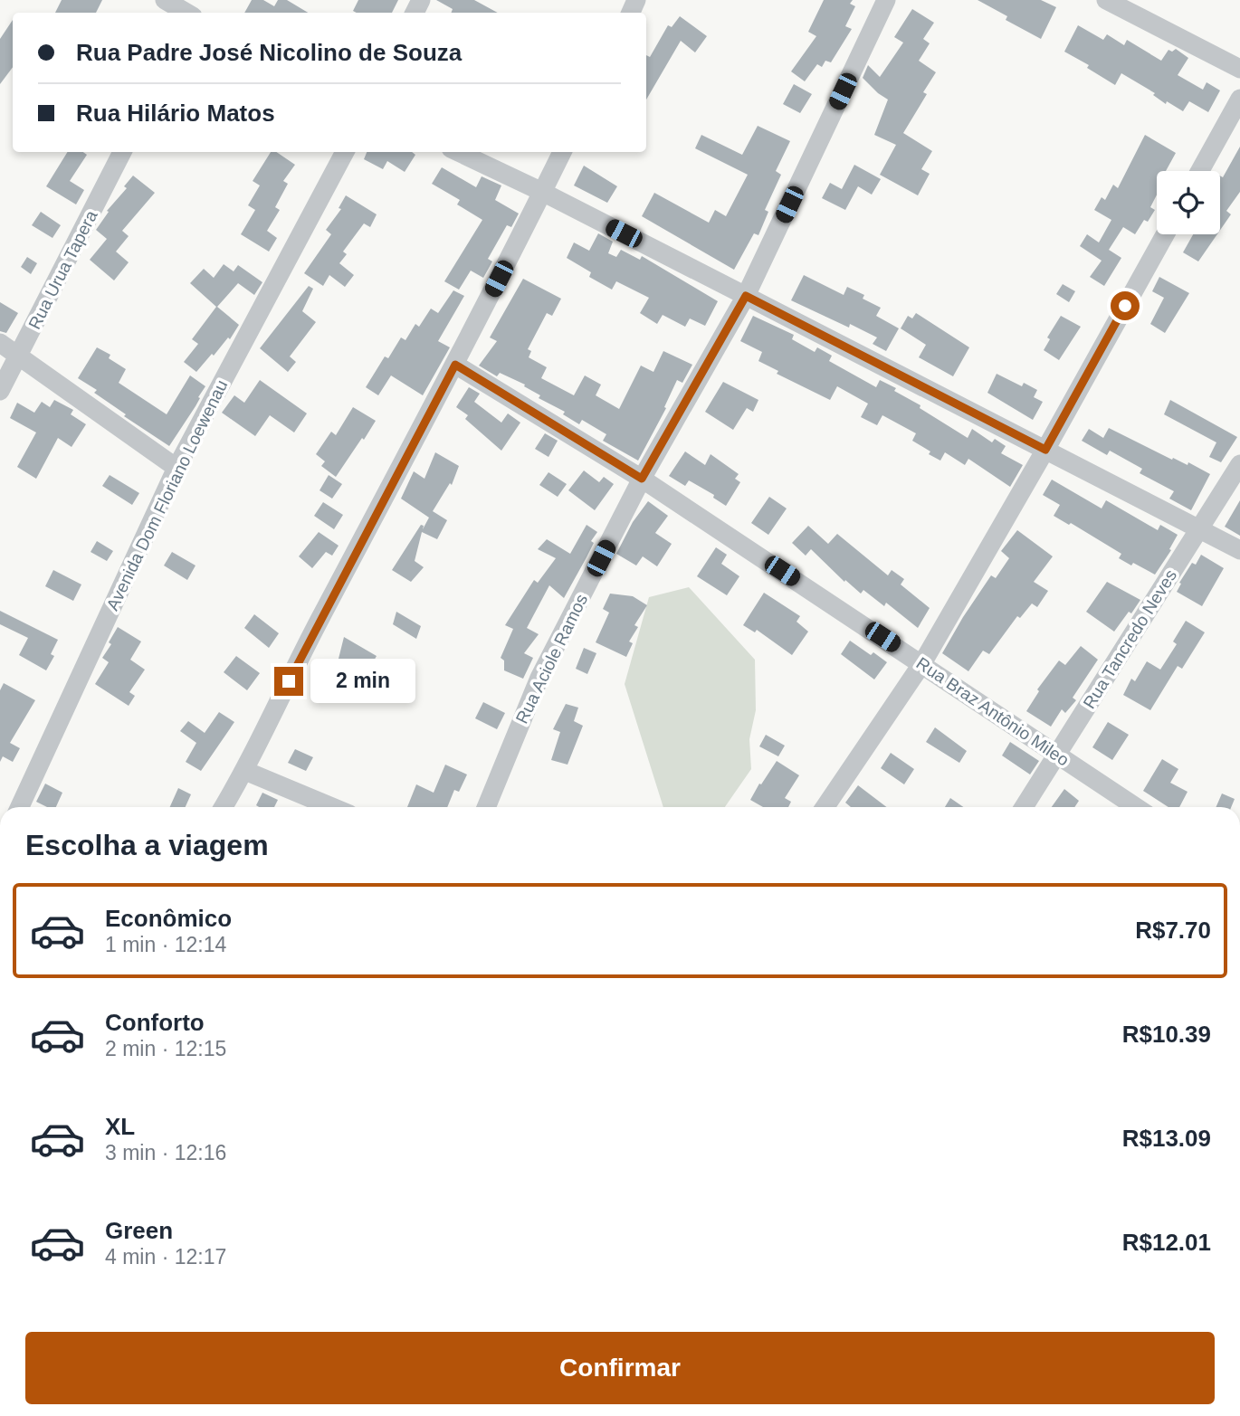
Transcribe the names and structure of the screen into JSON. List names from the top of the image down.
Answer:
{
  "streets": {
    "street": [
      "Rua Urua Tapera",
      "Avenida Dom Floriano Loewenau",
      "Rua Tancredo Neves",
      "Rua Aciole Ramos",
      "Rua Braz Antônio Mileo"
    ]
  },
  "crossings": [
    ["Rua Tancredo Neves", "Rua Braz Antônio Mileo"],
    ["Rua Aciole Ramos", "Rua Braz Antônio Mileo"]
  ],
  "page": {
    "banner": ["Rua Padre José Nicolino de Souza", "Rua Hilário Matos"],
    "bubble": "2 min",
    "heading": "Escolha a viagem",
    "list": [
      {
        "name": "Econômico",
        "note": "1 min · 12:14",
        "value": "R$7.70"
      },
      {
        "name": "Conforto",
        "note": "2 min · 12:15",
        "value": "R$10.39"
      },
      {
        "name": "XL",
        "note": "3 min · 12:16",
        "value": "R$13.09"
      },
      {
        "name": "Green",
        "note": "4 min · 12:17",
        "value": "R$12.01"
      }
    ],
    "buttons": "Confirmar"
  }
}
